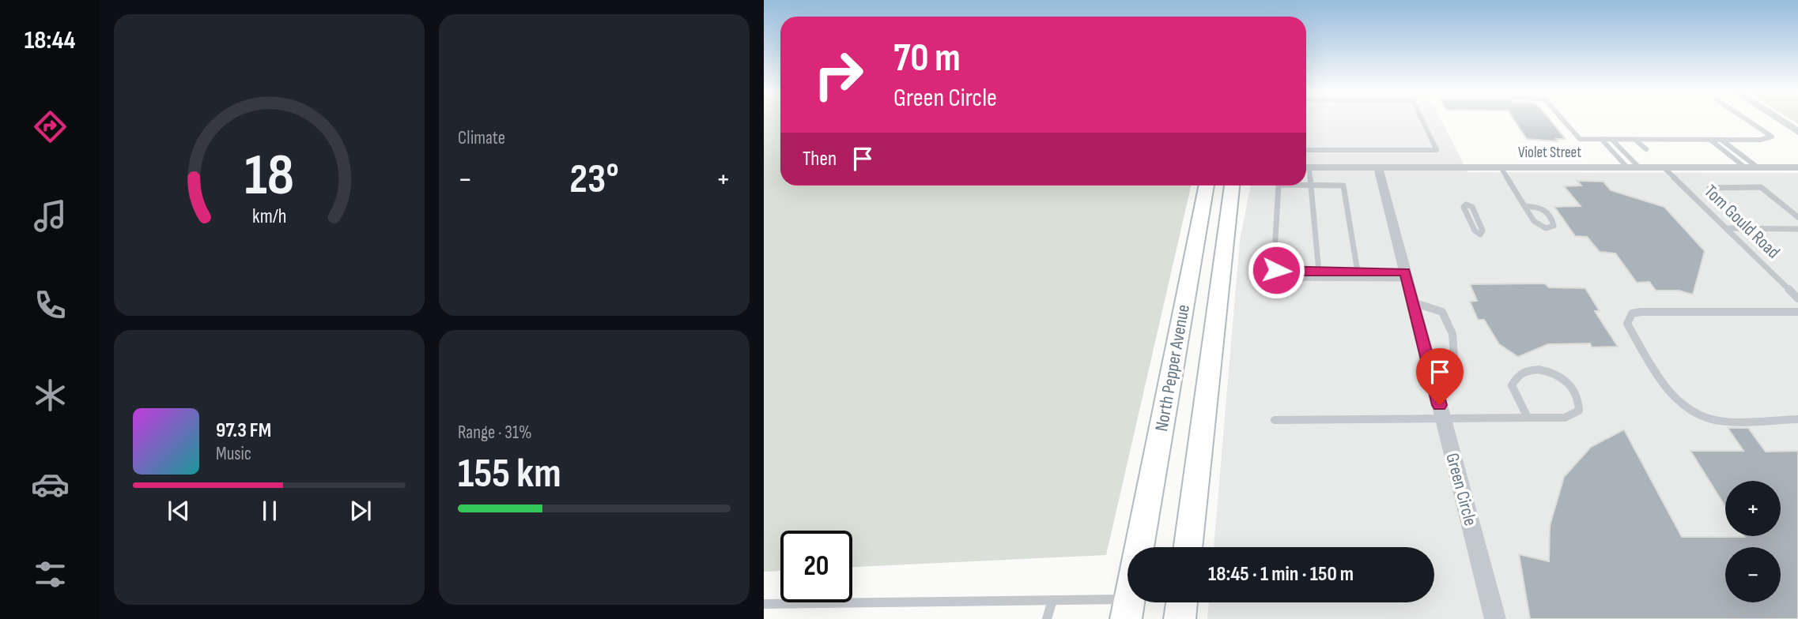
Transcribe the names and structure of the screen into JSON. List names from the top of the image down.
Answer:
{
  "streets": {
    "main road": ["North Pepper Avenue"],
    "street": ["Violet Street", "Green Circle"],
    "lane": ["Tom Gould Road"]
  },
  "crossings": [
    ["Violet Street", "Tom Gould Road"],
    ["Violet Street", "Green Circle"]
  ],
  "page": {
    "tabs": "18:44",
    "tile": [
      "Climate",
      ["Range · 31%", "155 km"]
    ],
    "turn": ["70 m", "Green Circle"],
    "then": "Then",
    "heat": ["−", "23°", "+"],
    "song": ["97.3 FM", "Music"],
    "map_buttons": ["+", "−"],
    "limit": "20",
    "trip": "18:45 · 1 min · 150 m",
    "gauge": ["18", "km/h"]
  }
}
